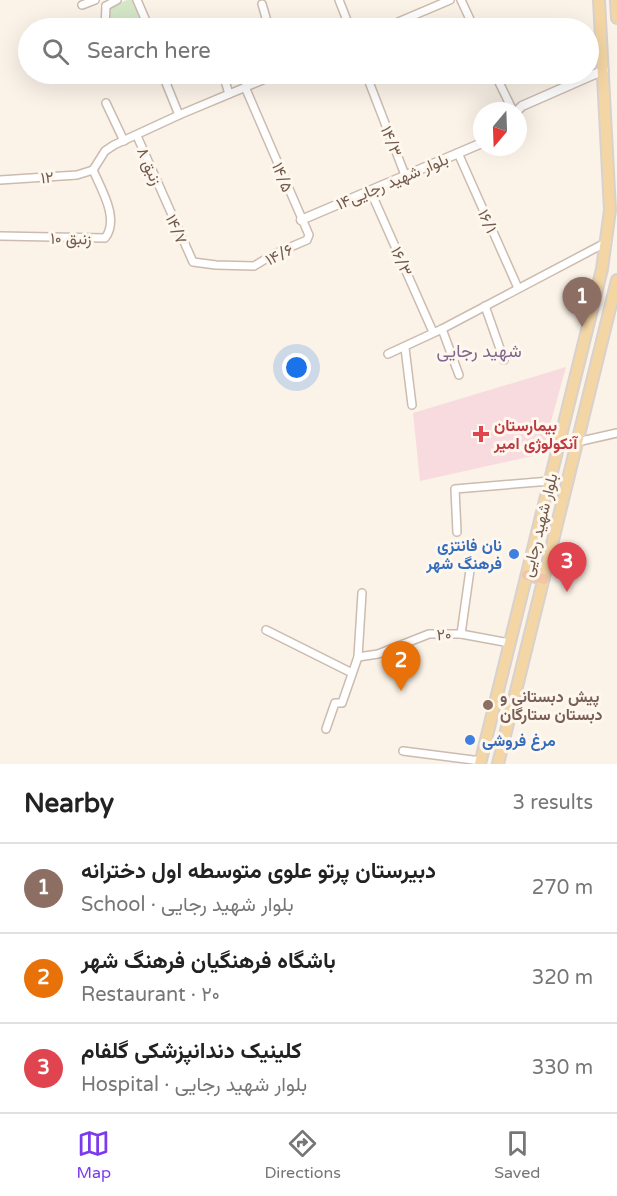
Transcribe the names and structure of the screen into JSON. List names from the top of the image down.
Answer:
{
  "streets": {
    "main road": ["بلوار شهید رجایی"],
    "street": [
      "۱۴/۳",
      "زنبق ۸",
      "۱۲",
      "۱۴/۵",
      "بلوار شهید رجایی۱۴",
      "۱۶/۱",
      "۱۴/۷",
      "زنبق ۱۰",
      "۱۴/۶",
      "۱۶/۳",
      "۲۰"
    ]
  },
  "crossings": [
    ["۱۴/۳", "بلوار شهید رجایی۱۴"],
    ["زنبق ۸", "۱۴/۷"],
    ["۱۲", "زنبق ۱۰"],
    ["۱۴/۵", "بلوار شهید رجایی۱۴"],
    ["۱۴/۵", "۱۴/۶"],
    ["بلوار شهید رجایی۱۴", "۱۶/۱"],
    ["بلوار شهید رجایی۱۴", "۱۴/۶"],
    ["بلوار شهید رجایی۱۴", "۱۶/۳"],
    ["۱۴/۷", "۱۴/۶"],
    ["بلوار شهید رجایی", "۲۰"]
  ],
  "districts": ["شهید رجایی"],
  "places": {
    "health": ["بیمارستان آنکولوژی امیر"],
    "other": ["نان فانتزی فرهنگ شهر", "پیش دبستانی و دبستان ستارگان", "مرغ فروشی"]
  },
  "north": "bottom",
  "page": {
    "search": "Search here",
    "pins": ["1", "3", "2"],
    "heading": ["Nearby", "3 results"],
    "list": [
      {
        "mark": "1",
        "name": "دبیرستان پرتو علوی متوسطه اول دخترانه",
        "note": "School · بلوار شهید رجایی",
        "value": "270 m"
      },
      {
        "mark": "2",
        "name": "باشگاه فرهنگیان فرهنگ شهر",
        "note": "Restaurant · ۲۰",
        "value": "320 m"
      },
      {
        "mark": "3",
        "name": "کلینیک دندانپزشکی گلفام",
        "note": "Hospital · بلوار شهید رجایی",
        "value": "330 m"
      }
    ],
    "nav": ["Map", "Directions", "Saved"]
  }
}
